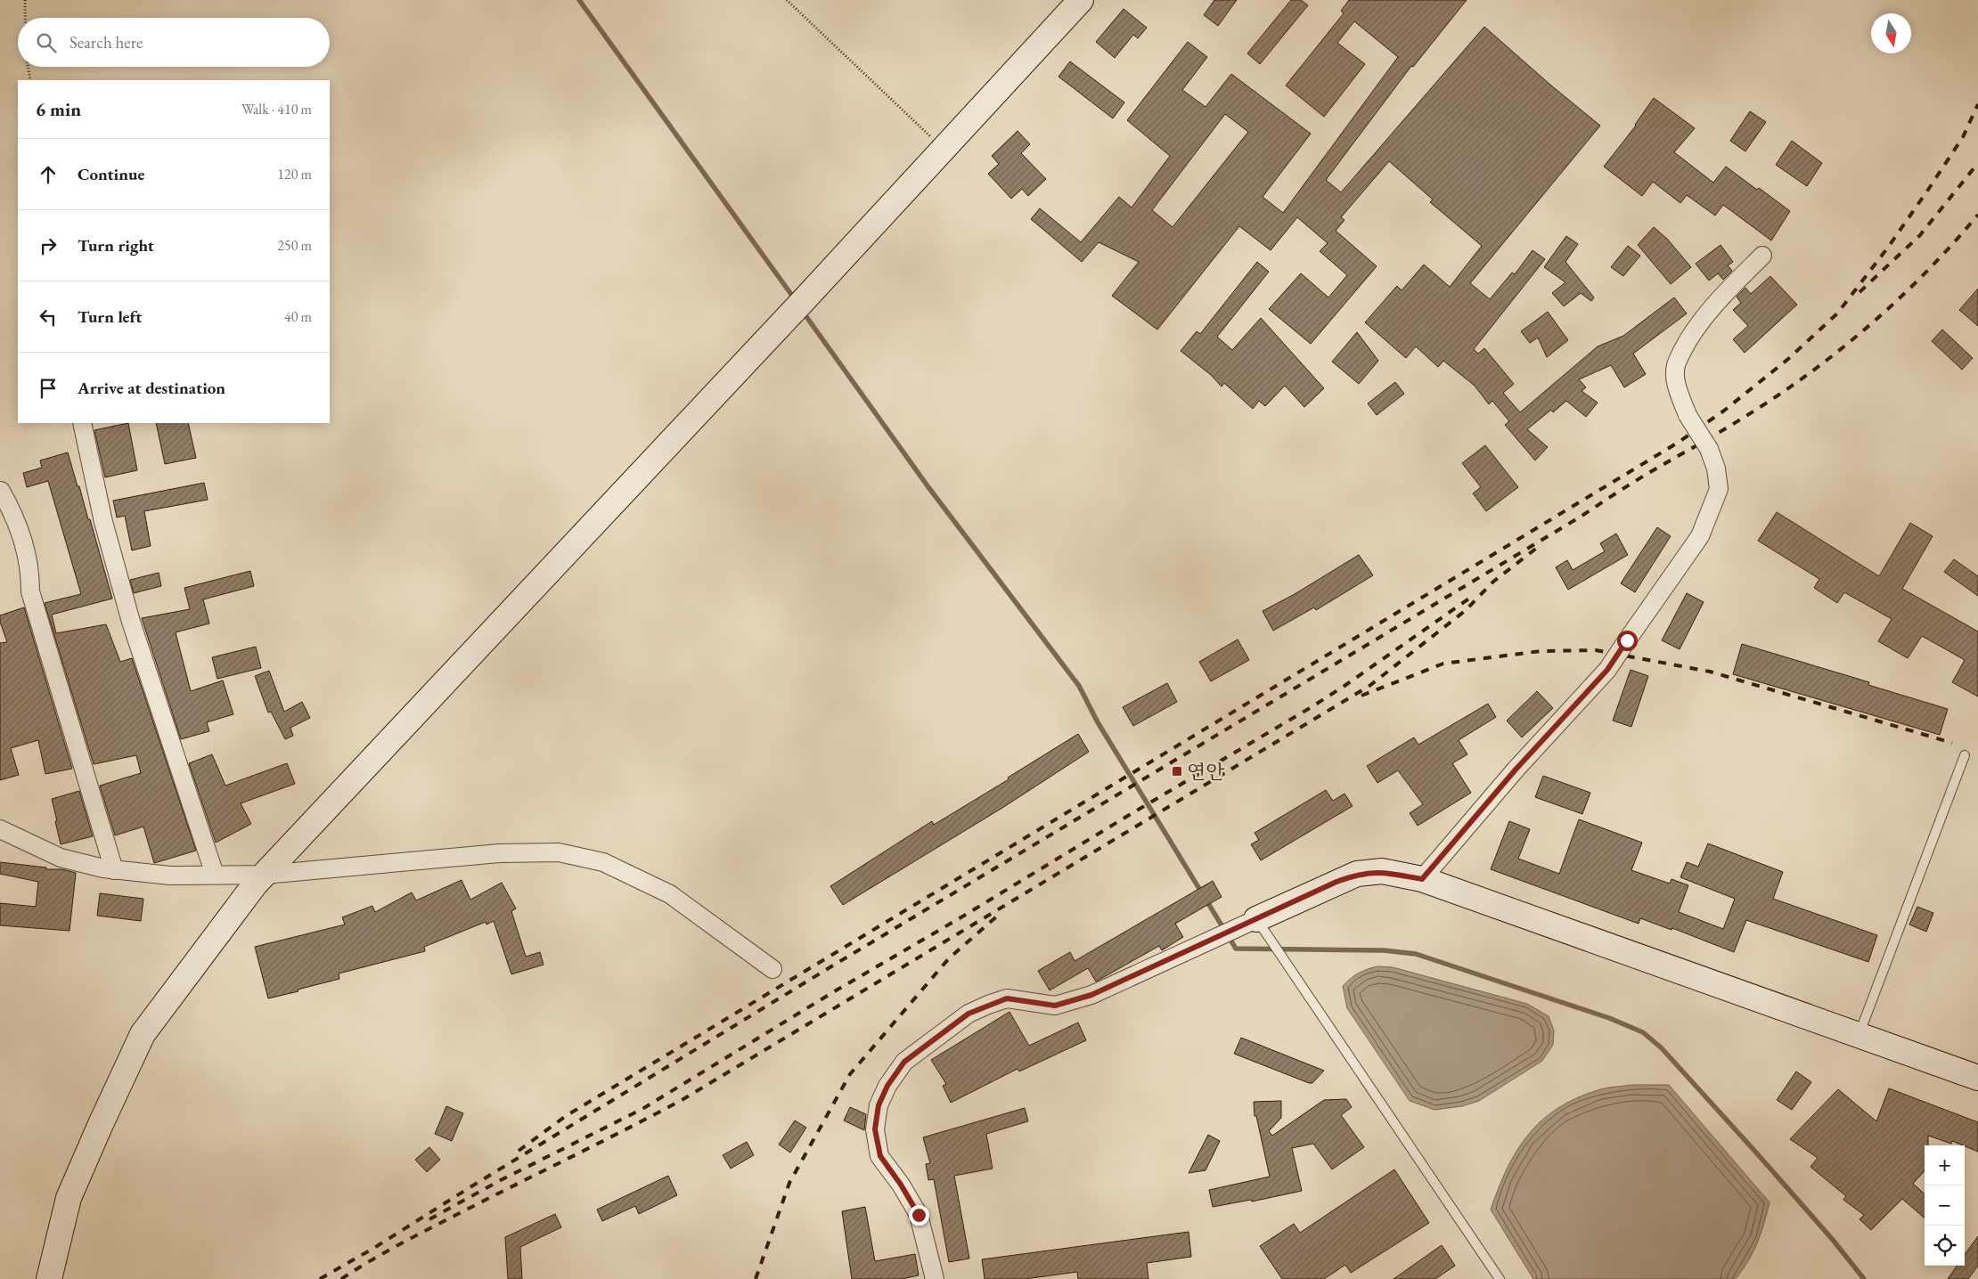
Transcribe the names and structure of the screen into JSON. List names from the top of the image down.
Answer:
{
  "places": {
    "transit": ["연안"]
  },
  "north": "bottom",
  "page": {
    "search": "Search here",
    "heading": ["6 min", "Walk · 410 m"],
    "list": [
      ["Continue", "120 m"],
      ["Turn right", "250 m"],
      ["Turn left", "40 m"],
      "Arrive at destination"
    ],
    "map_buttons": ["+", "−"]
  }
}
